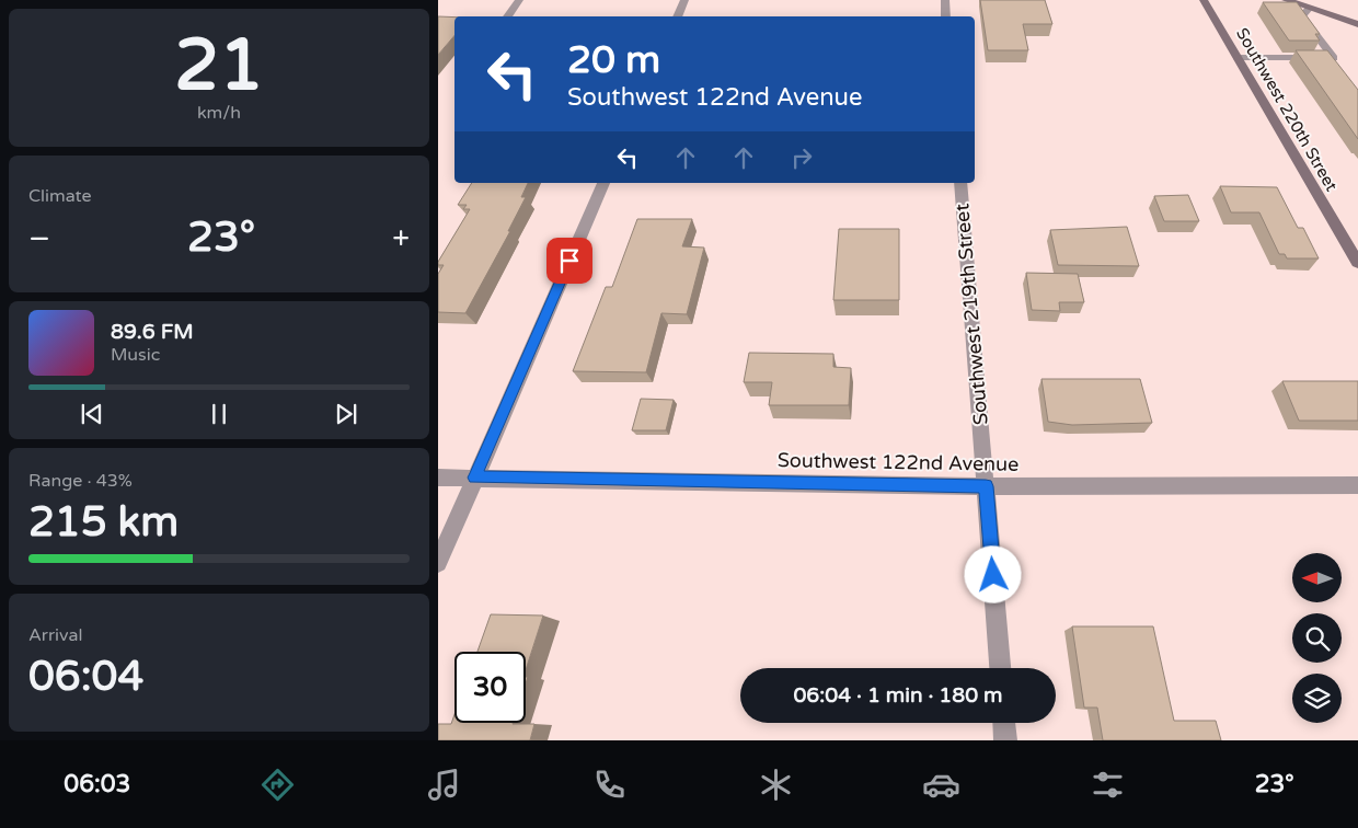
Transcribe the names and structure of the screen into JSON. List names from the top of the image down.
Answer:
{
  "streets": {
    "street": ["Southwest 220th Street", "Southwest 219th Street", "Southwest 122nd Avenue"]
  },
  "crossings": [
    ["Southwest 219th Street", "Southwest 122nd Avenue"]
  ],
  "north": "left",
  "page": {
    "tile": [
      ["21", "km/h"],
      "Climate",
      ["Range · 43%", "215 km"],
      ["Arrival", "06:04"]
    ],
    "turn": ["20 m", "Southwest 122nd Avenue"],
    "heat": ["−", "23°", "+"],
    "song": ["89.6 FM", "Music"],
    "limit": "30",
    "trip": "06:04 · 1 min · 180 m",
    "tabs": ["06:03", "23°"]
  }
}
